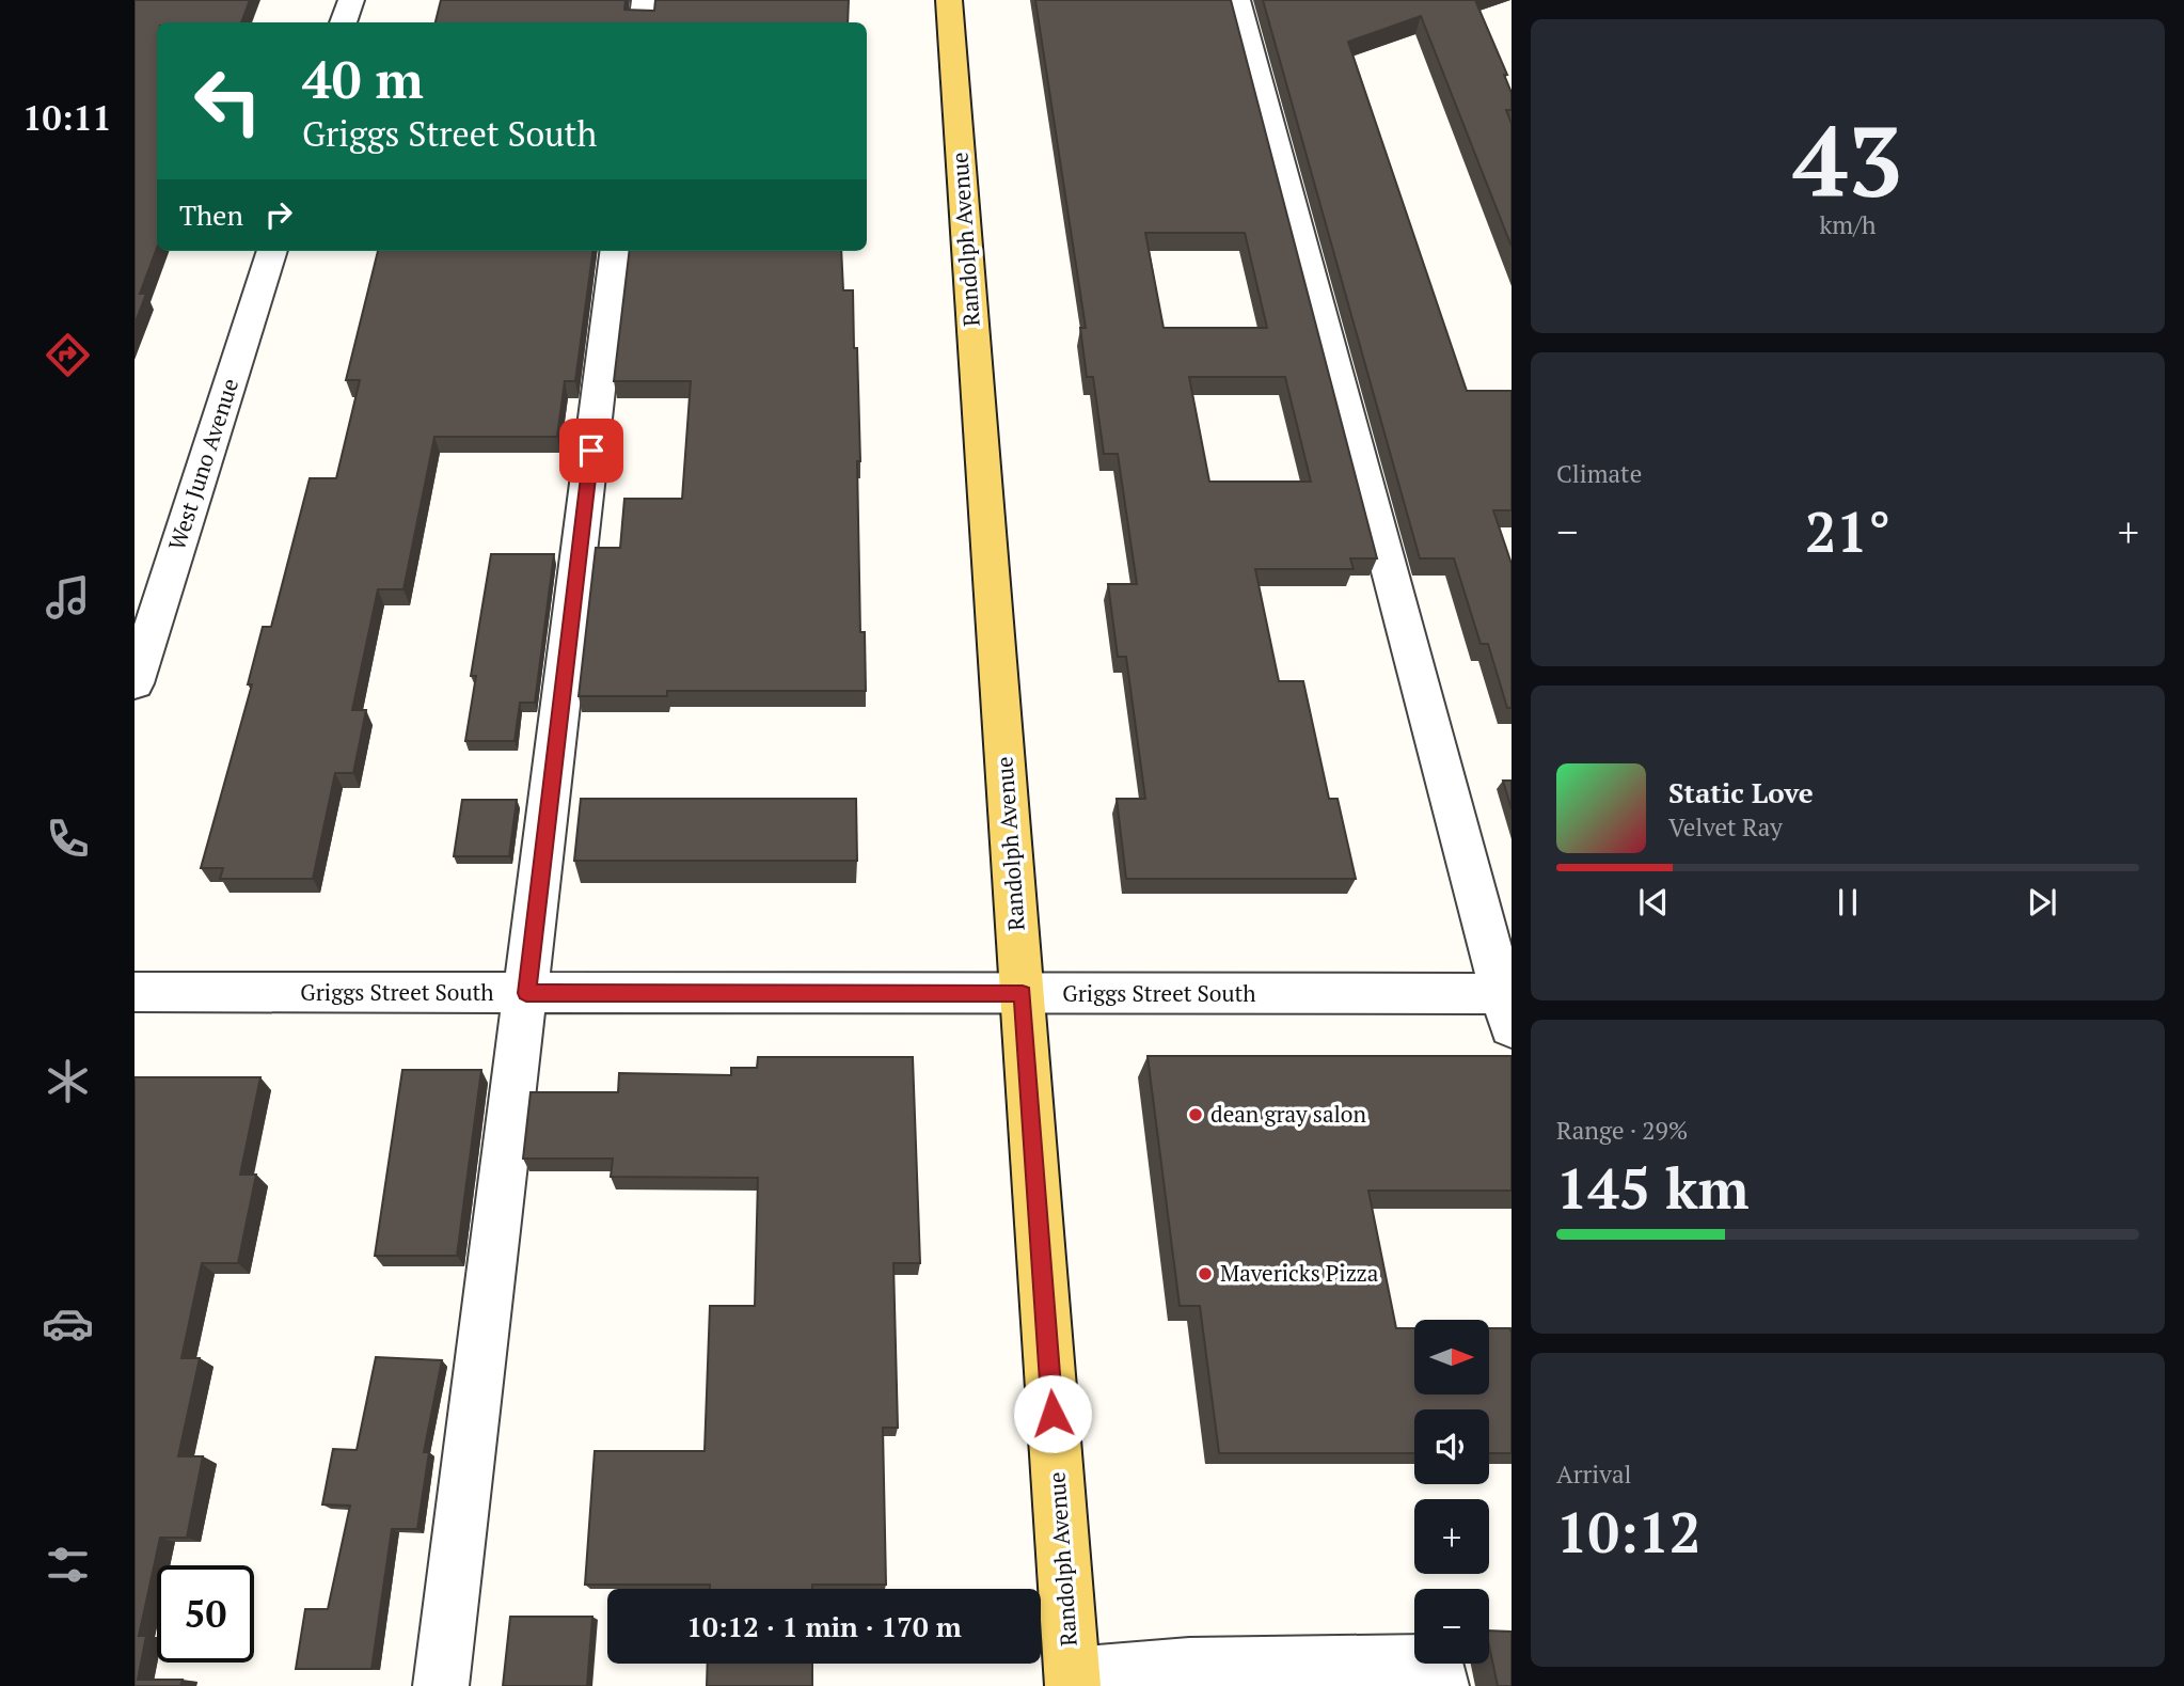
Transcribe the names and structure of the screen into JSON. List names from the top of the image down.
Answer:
{
  "streets": {
    "main road": ["Randolph Avenue"],
    "street": ["West Juno Avenue", "Griggs Street South"]
  },
  "crossings": [
    ["Randolph Avenue", "Griggs Street South"]
  ],
  "places": ["dean gray salon", "Mavericks Pizza"],
  "north": "right",
  "page": {
    "tabs": "10:11",
    "tile": [
      ["43", "km/h"],
      "Climate",
      ["Range · 29%", "145 km"],
      ["Arrival", "10:12"]
    ],
    "turn": ["40 m", "Griggs Street South"],
    "then": "Then",
    "heat": ["−", "21°", "+"],
    "song": ["Static Love", "Velvet Ray"],
    "map_buttons": ["+", "−"],
    "limit": "50",
    "trip": "10:12 · 1 min · 170 m"
  }
}
